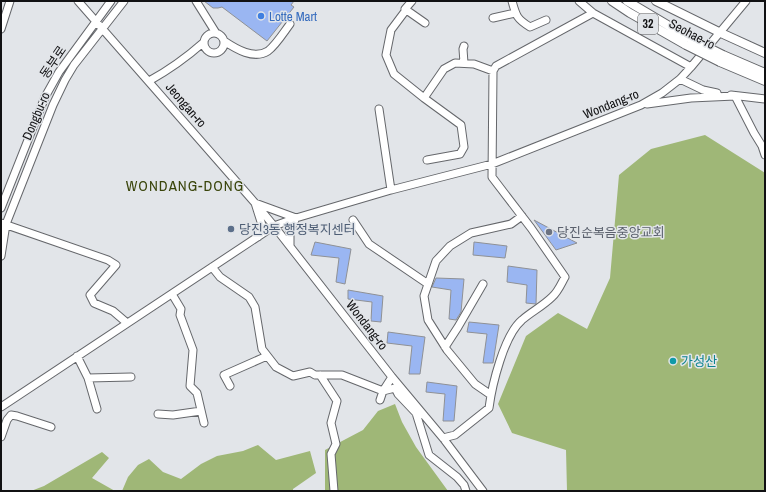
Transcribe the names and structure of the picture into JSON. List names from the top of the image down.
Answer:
{
  "streets": {
    "main road": ["32", "Seohae-ro"],
    "street": [
      "동부로",
      "Wondang-ro",
      "Jeongan-ro",
      "Dongbu-ro"
    ]
  },
  "crossings": [
    ["동부로", "Jeongan-ro"],
    ["Wondang-ro", "Jeongan-ro"],
    ["Jeongan-ro", "Dongbu-ro"]
  ],
  "districts": ["WONDANG-DONG"],
  "places": [
    "Lotte Mart",
    "당진3동 행정복지센터",
    "당진순복음중앙교회",
    "가성산"
  ]
}
